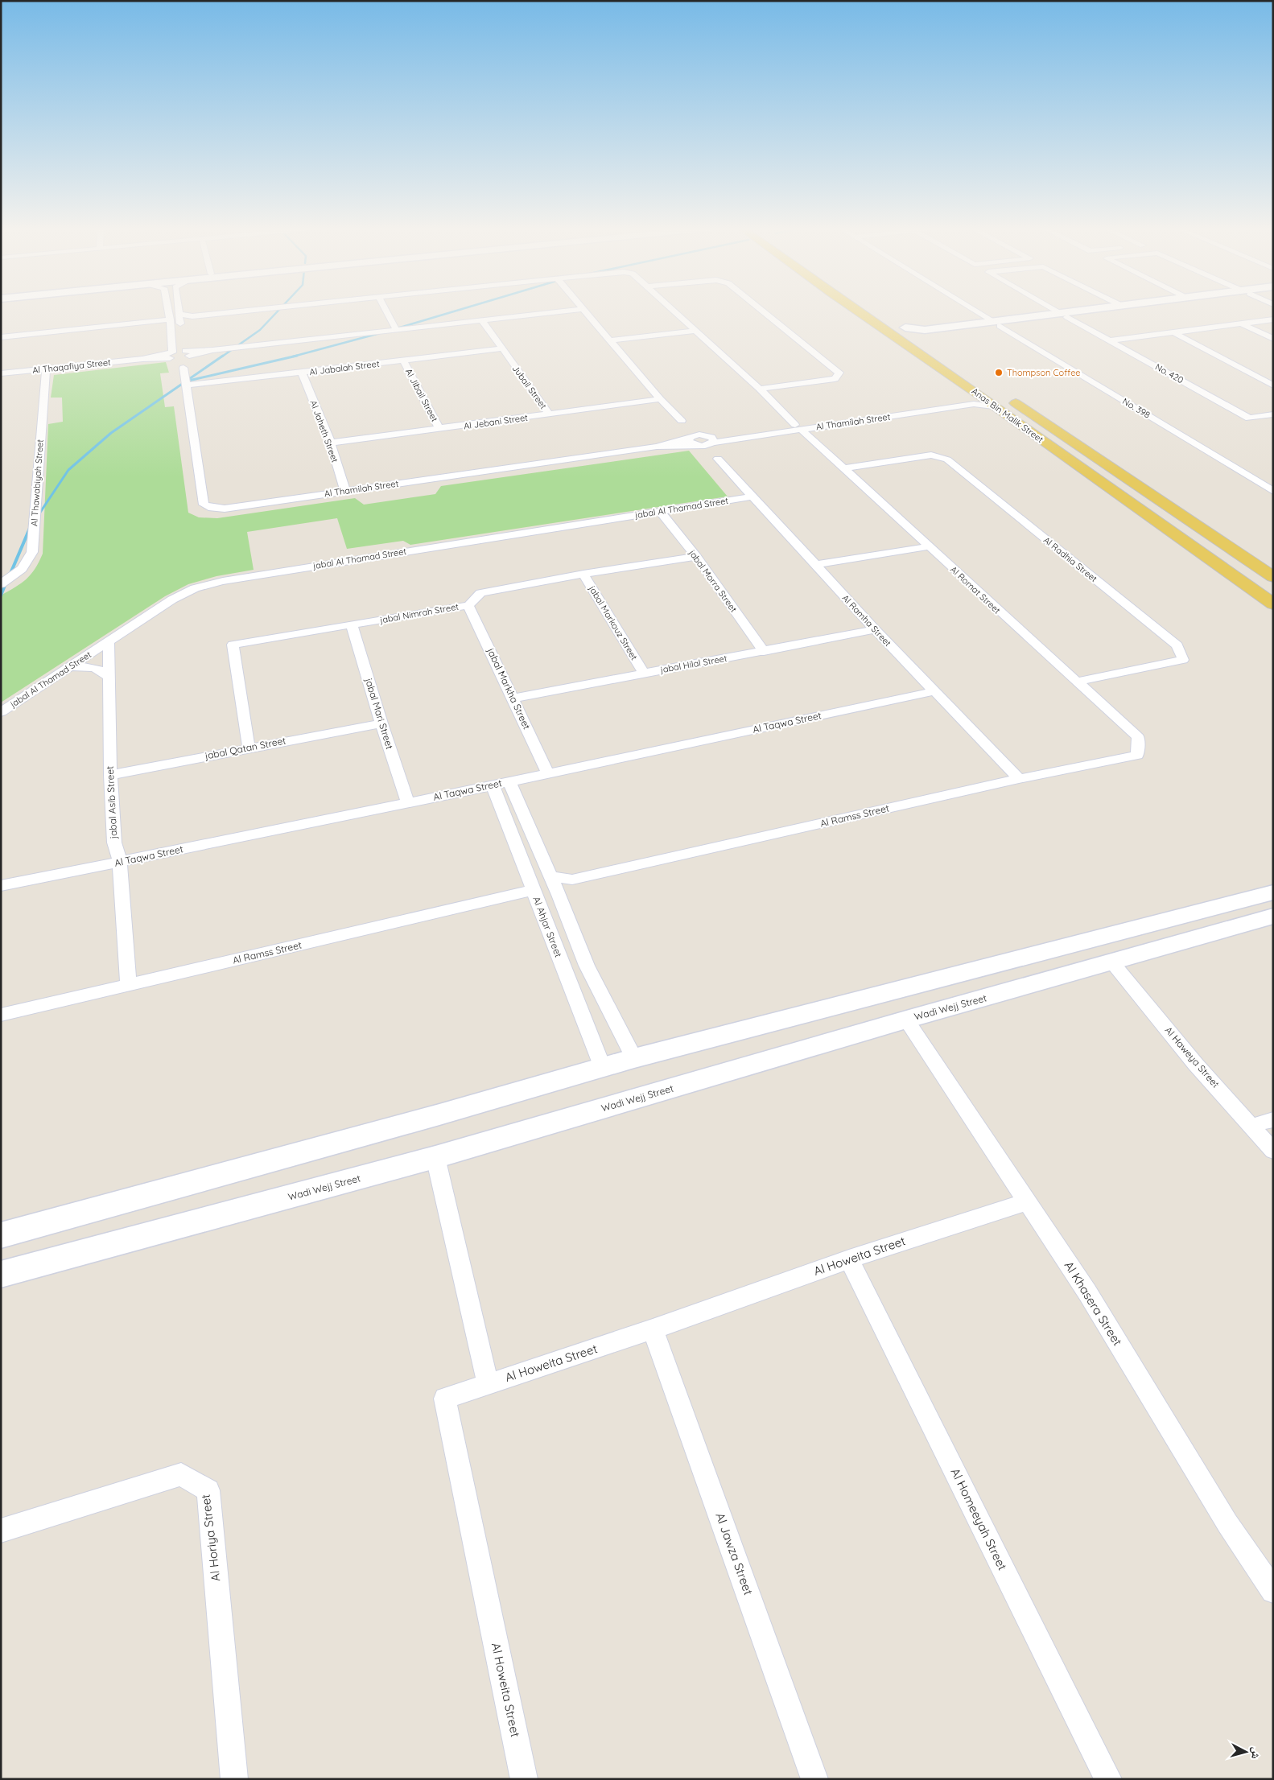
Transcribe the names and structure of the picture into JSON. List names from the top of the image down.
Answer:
{
  "streets": {
    "main road": ["Anas Bin Malik Street"],
    "street": [
      "Al Thaqafiya Street",
      "Al Jabalah Street",
      "No. 420",
      "Jubail Street",
      "Al Jibail Street",
      "No. 398",
      "Al Jebani Street",
      "Al Thamilah Street",
      "Al Jaheth Street",
      "Al Thawabiyah Street",
      "jabal Al Thamad Street",
      "Al Radhia Street",
      "jabal Morra Street",
      "Al Romat Street",
      "jabal Nimrah Street",
      "Al Ramha Street",
      "jabal Markouz Street",
      "jabal Hilal Street",
      "jabal Markha Street",
      "jabal Mari Street",
      "Al Taqwa Street",
      "jabal Qatan Street",
      "jabal Asib Street",
      "Al Ramss Street",
      "Al Ahjar Street",
      "Wadi Wejj Street",
      "Al Haweya Street",
      "Al Howeita Street",
      "Al Khasera Street",
      "Al Homeeyah Street",
      "Al Horiya Street",
      "Al Jawza Street"
    ]
  },
  "crossings": [
    ["Al Thaqafiya Street", "Al Thawabiyah Street"],
    ["Al Jabalah Street", "Jubail Street"],
    ["Al Jabalah Street", "Al Jibail Street"],
    ["Al Jabalah Street", "Al Thamilah Street"],
    ["Al Jabalah Street", "Al Jaheth Street"],
    ["Jubail Street", "Al Jebani Street"],
    ["Al Jibail Street", "Al Jebani Street"],
    ["Anas Bin Malik Street", "Al Thamilah Street"],
    ["Al Jebani Street", "Al Jaheth Street"],
    ["Al Thamilah Street", "Al Jaheth Street"],
    ["Al Thamilah Street", "Al Romat Street"],
    ["jabal Al Thamad Street", "jabal Morra Street"],
    ["jabal Al Thamad Street", "Al Ramha Street"],
    ["jabal Al Thamad Street", "jabal Asib Street"],
    ["Al Radhia Street", "Al Romat Street"],
    ["jabal Morra Street", "jabal Nimrah Street"],
    ["jabal Morra Street", "jabal Hilal Street"],
    ["Al Romat Street", "Al Ramss Street"],
    ["jabal Nimrah Street", "jabal Markouz Street"],
    ["jabal Nimrah Street", "jabal Markha Street"],
    ["jabal Nimrah Street", "jabal Mari Street"],
    ["jabal Nimrah Street", "jabal Qatan Street"],
    ["Al Ramha Street", "jabal Hilal Street"],
    ["Al Ramha Street", "Al Taqwa Street"],
    ["Al Ramha Street", "Al Ramss Street"],
    ["jabal Markouz Street", "jabal Hilal Street"],
    ["jabal Hilal Street", "jabal Markha Street"],
    ["jabal Markha Street", "Al Taqwa Street"],
    ["jabal Mari Street", "Al Taqwa Street"],
    ["jabal Mari Street", "jabal Qatan Street"],
    ["Al Taqwa Street", "jabal Asib Street"],
    ["Al Taqwa Street", "Al Ahjar Street"],
    ["jabal Qatan Street", "jabal Asib Street"],
    ["jabal Asib Street", "Al Ramss Street"],
    ["Al Ramss Street", "Al Ahjar Street"],
    ["Wadi Wejj Street", "Al Haweya Street"],
    ["Wadi Wejj Street", "Al Khasera Street"],
    ["Al Howeita Street", "Al Khasera Street"],
    ["Al Howeita Street", "Al Homeeyah Street"],
    ["Al Howeita Street", "Al Jawza Street"]
  ],
  "places": ["Thompson Coffee"],
  "north": "right"
}
